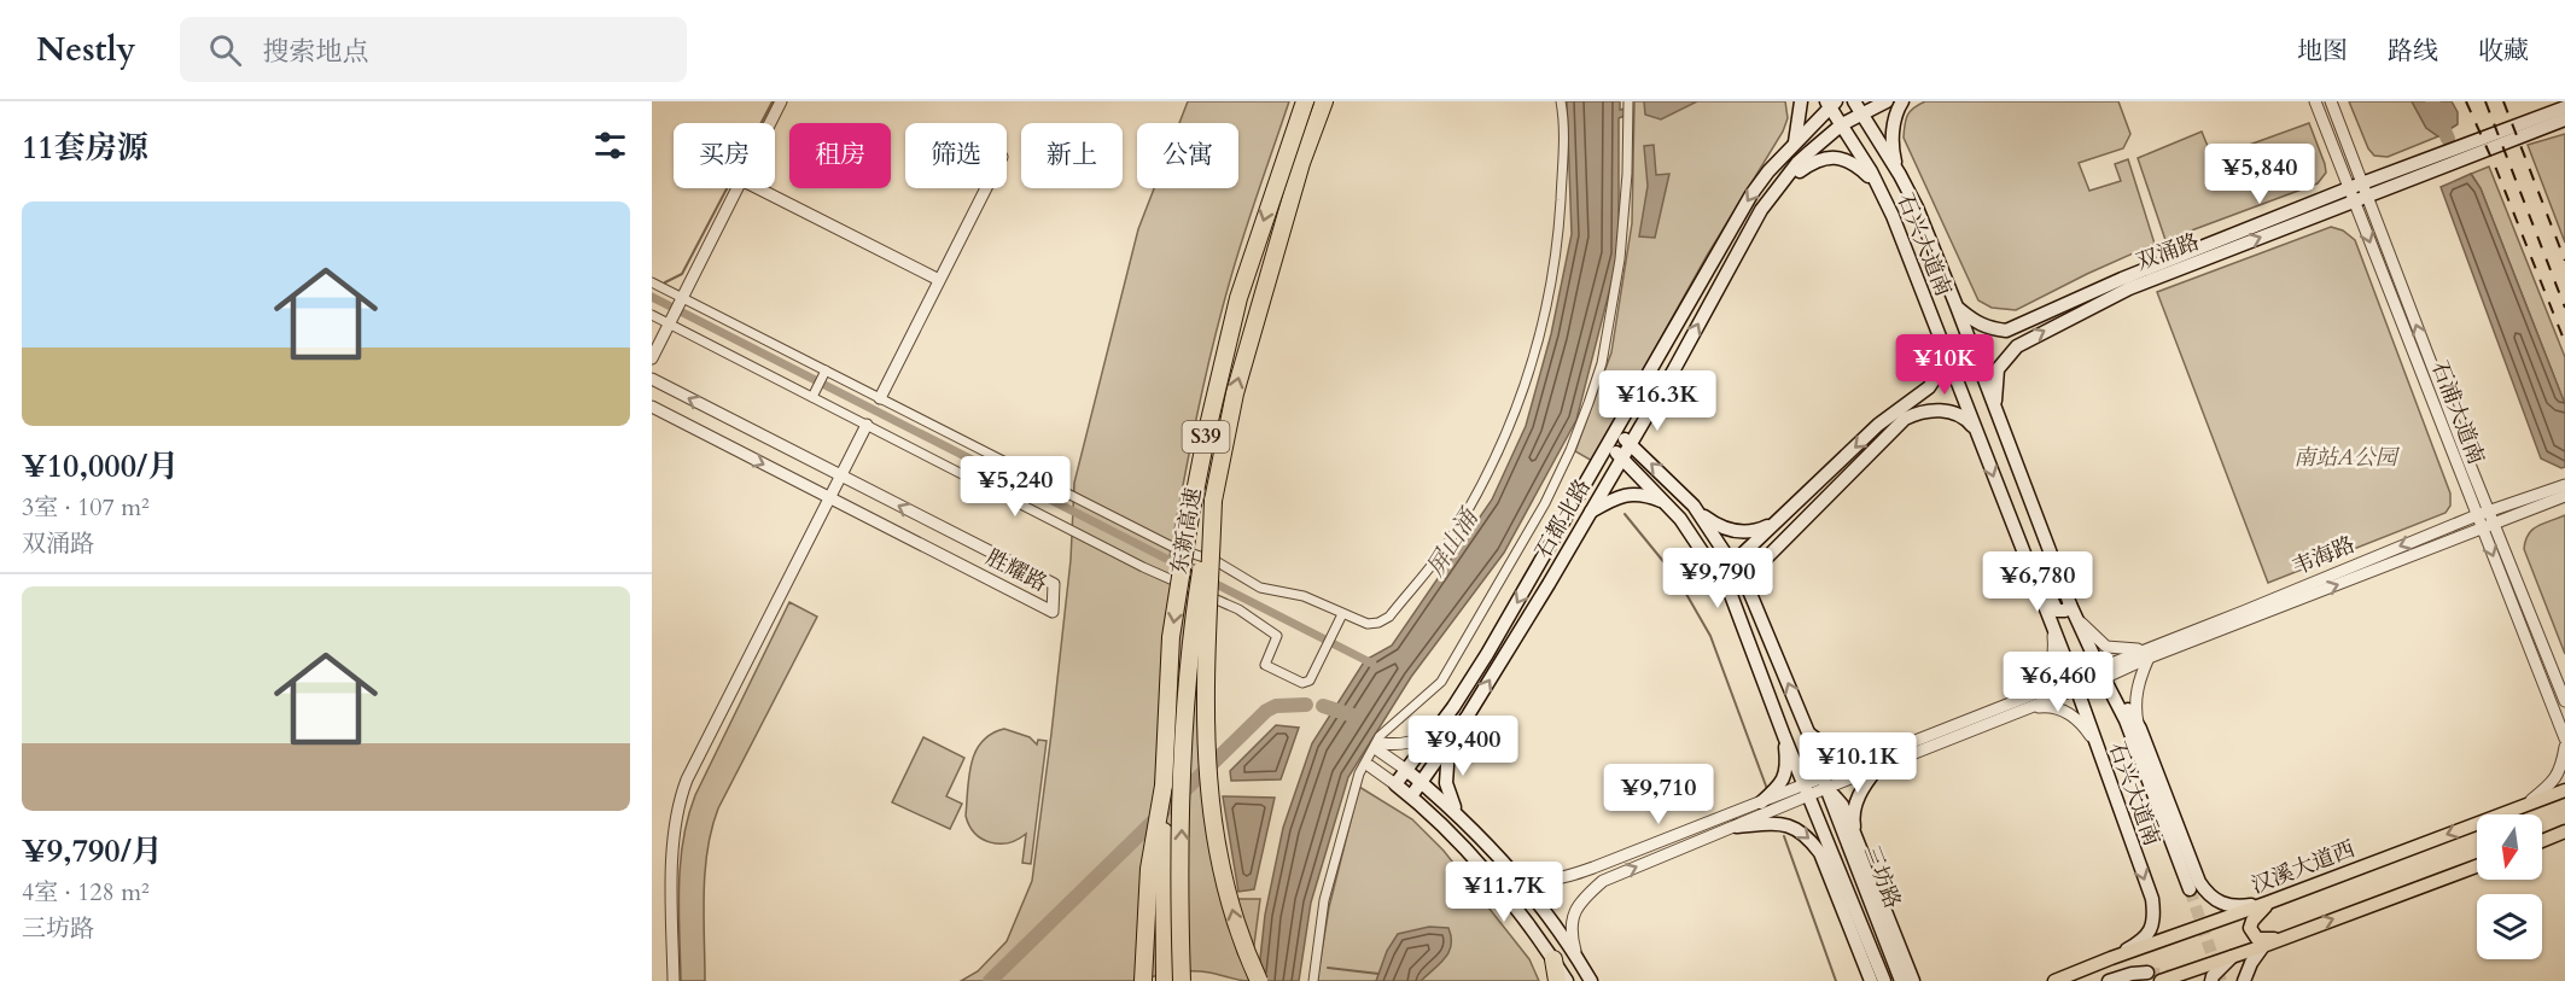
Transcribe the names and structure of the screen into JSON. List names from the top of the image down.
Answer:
{
  "streets": {
    "highway": ["S39", "东新高速"],
    "main road": [
      "石兴大道南",
      "双涌路",
      "石都北路",
      "汉溪大道西",
      "三坊路"
    ],
    "street": ["石浦大道南", "韦海路", "胜耀路"]
  },
  "crossings": [
    ["石兴大道南", "双涌路"],
    ["石兴大道南", "石都北路"],
    ["石兴大道南", "韦海路"],
    ["石兴大道南", "汉溪大道西"],
    ["双涌路", "石浦大道南"],
    ["石浦大道南", "韦海路"],
    ["石都北路", "三坊路"]
  ],
  "water": ["屏山涌"],
  "parks": ["南站A公园"],
  "north": "bottom",
  "page": {
    "header": "Nestly",
    "search": "搜索地点",
    "nav": ["地图", "路线", "收藏"],
    "heading": "11套房源",
    "chip": [
      "买房",
      "租房",
      "筛选",
      "新上",
      "公寓"
    ],
    "price": [
      "¥5,840",
      "¥10K",
      "¥16.3K",
      "¥5,240",
      "¥9,790",
      "¥6,780",
      "¥6,460",
      "¥9,400",
      "¥10.1K",
      "¥9,710",
      "¥11.7K"
    ],
    "list": [
      {
        "name": "¥10,000/月",
        "note": "3室 · 107 m² · 双涌路"
      },
      {
        "name": "¥9,790/月",
        "note": "4室 · 128 m² · 三坊路"
      }
    ]
  }
}
